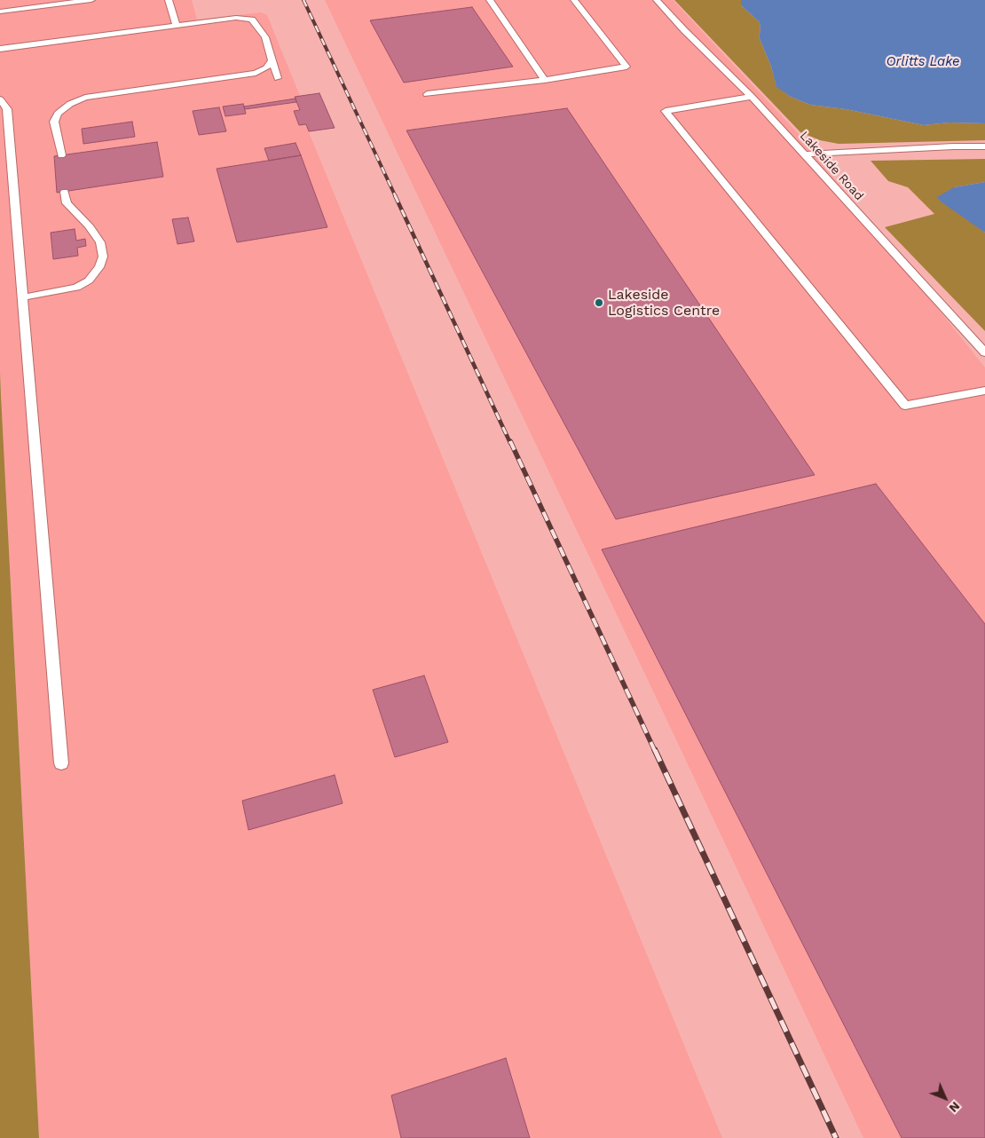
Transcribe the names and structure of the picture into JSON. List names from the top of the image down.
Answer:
{
  "streets": {
    "lane": ["Lakeside Road"]
  },
  "water": ["Orlitts Lake"],
  "places": ["Lakeside Logistics Centre"],
  "north": "bottom right"
}
